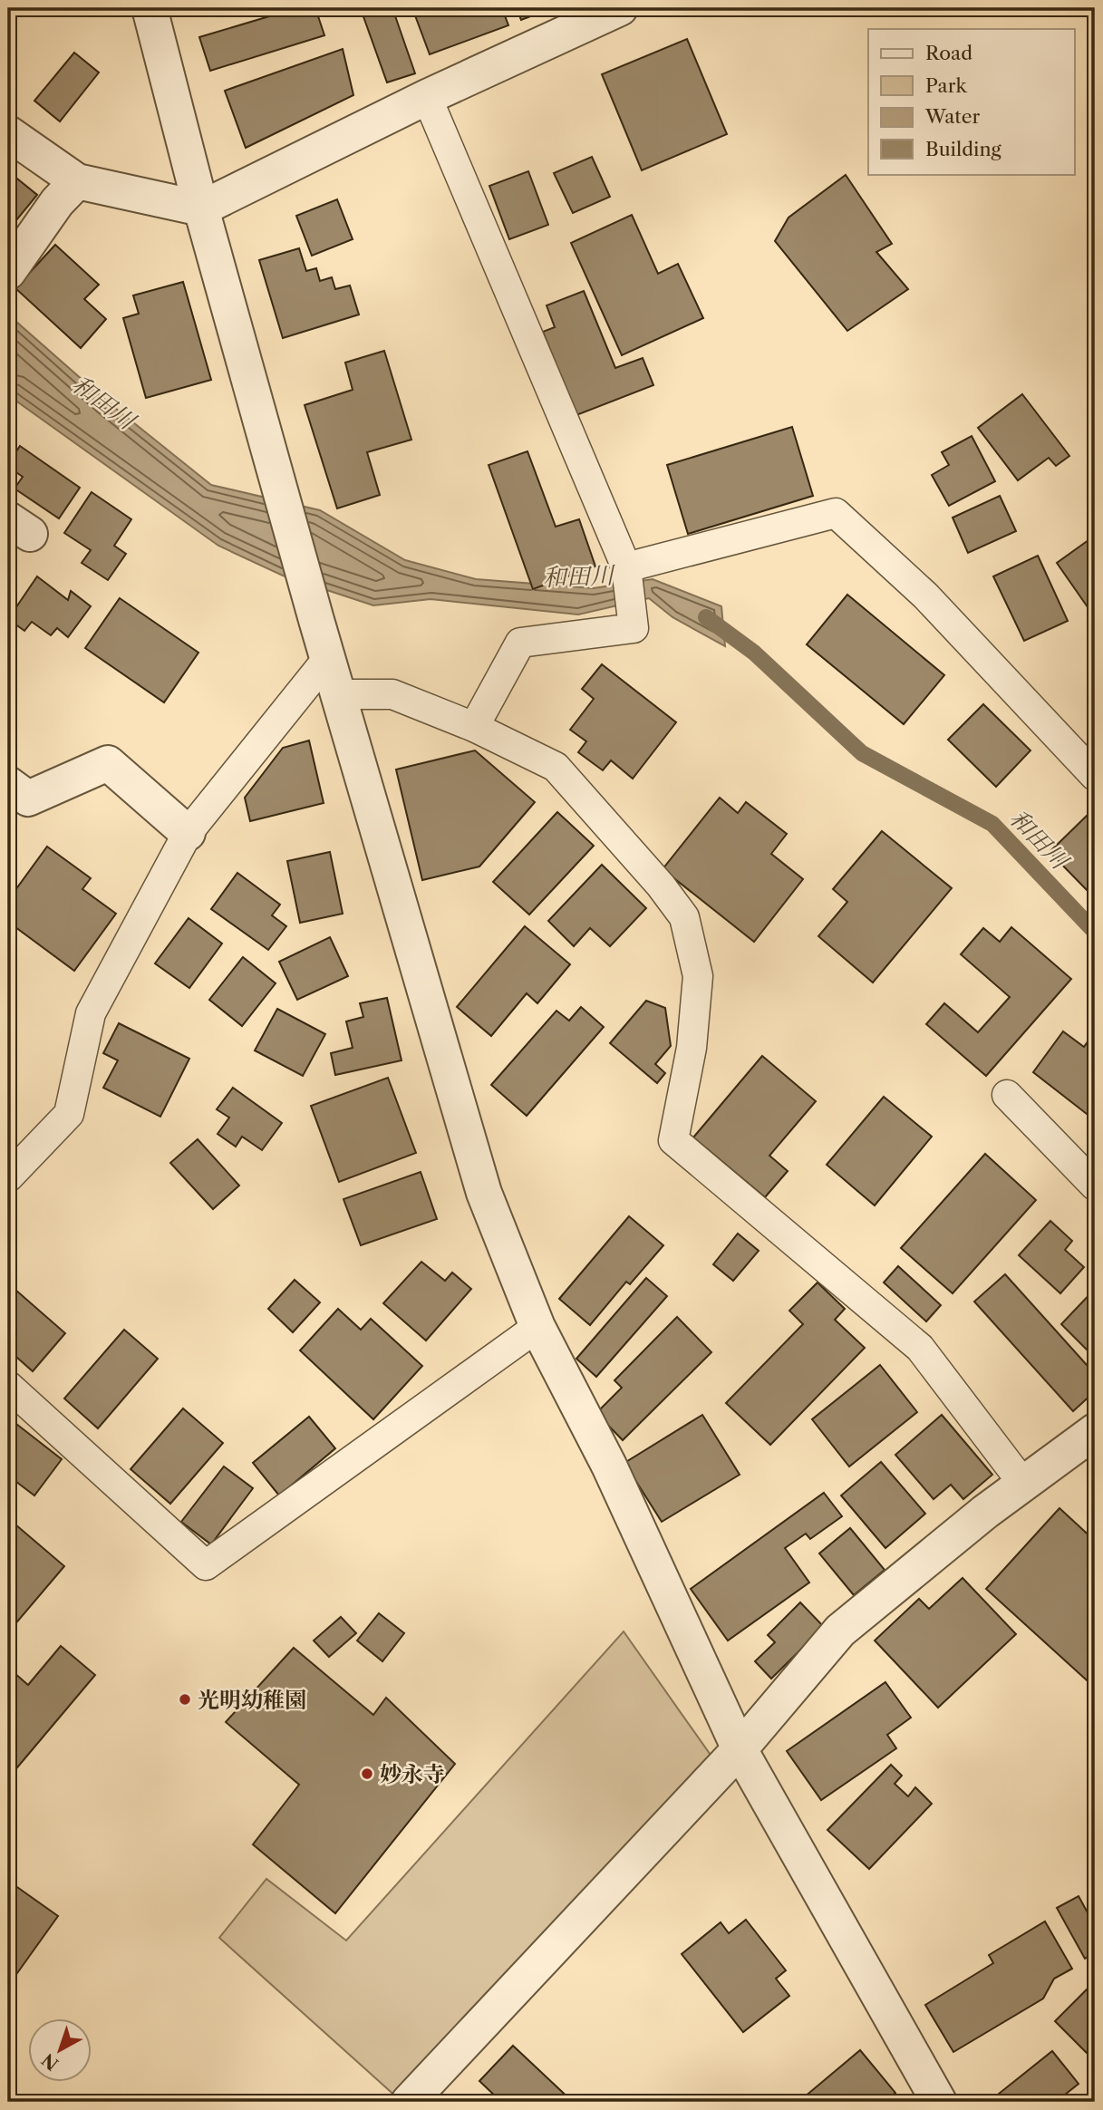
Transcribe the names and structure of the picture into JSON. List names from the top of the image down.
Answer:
{
  "water": ["和田川"],
  "places": ["光明幼稚園", "妙永寺"],
  "legend": [
    "Road",
    "Park",
    "Water",
    "Building"
  ],
  "north": "bottom left"
}
